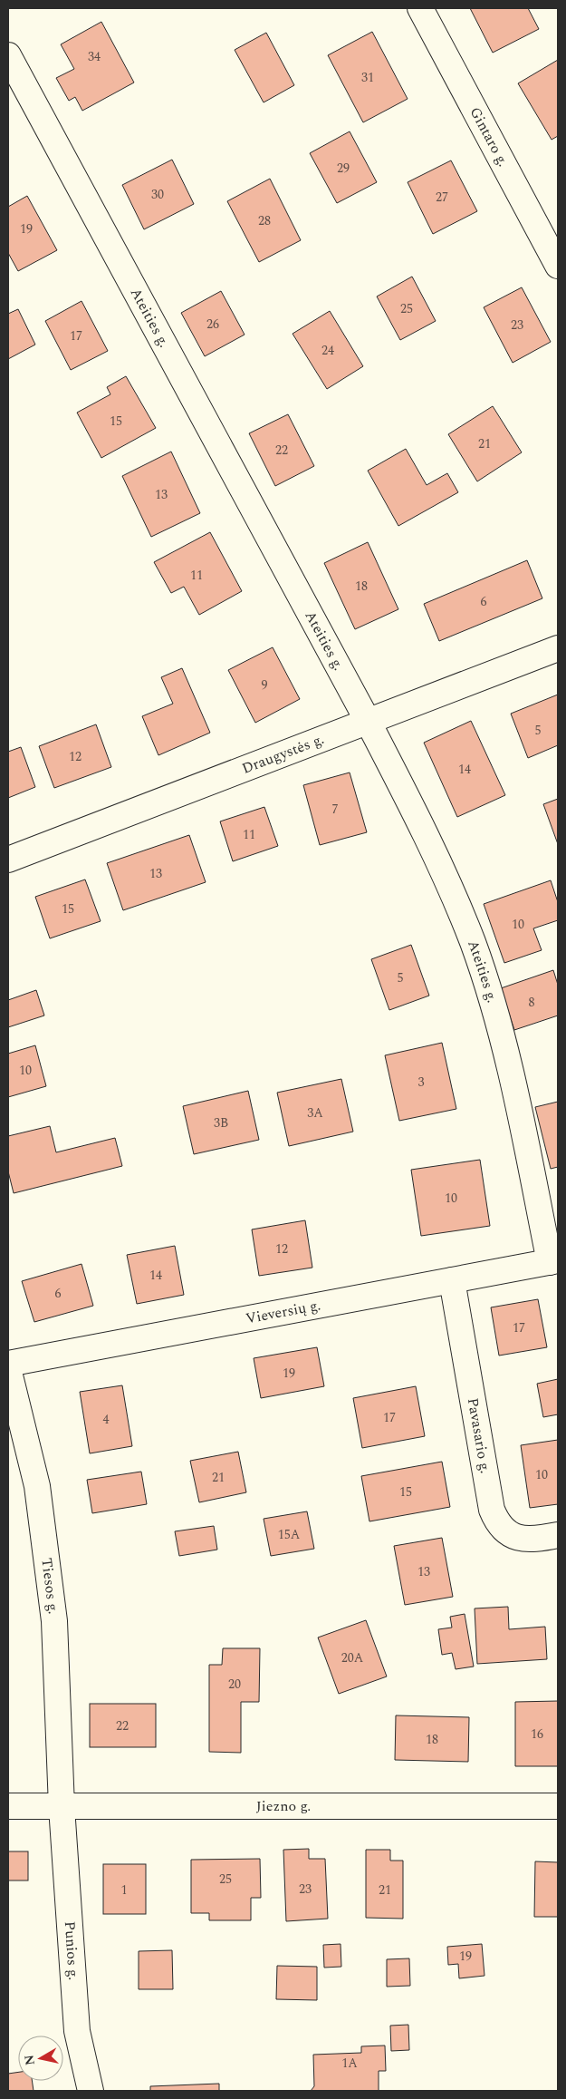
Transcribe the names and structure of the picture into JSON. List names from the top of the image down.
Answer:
{
  "streets": {
    "street": [
      "Gintaro g.",
      "Ateities g.",
      "Draugystės g.",
      "Vieversių g.",
      "Pavasario g.",
      "Tiesos g.",
      "Jiezno g.",
      "Punios g."
    ]
  },
  "crossings": [
    ["Ateities g.", "Draugystės g."],
    ["Ateities g.", "Vieversių g."],
    ["Vieversių g.", "Pavasario g."],
    ["Tiesos g.", "Jiezno g."],
    ["Tiesos g.", "Punios g."],
    ["Jiezno g.", "Punios g."]
  ],
  "house_numbers": [
    "34",
    "31",
    "29",
    "30",
    "27",
    "28",
    "19",
    "25",
    "26",
    "23",
    "17",
    "24",
    "15",
    "21",
    "22",
    "13",
    "11",
    "18",
    "6",
    "9",
    "5",
    "12",
    "14",
    "7",
    "11",
    "13",
    "15",
    "10",
    "5",
    "8",
    "10",
    "3",
    "3A",
    "3B",
    "10",
    "12",
    "14",
    "6",
    "17",
    "19",
    "17",
    "4",
    "10",
    "21",
    "15",
    "15A",
    "13",
    "20A",
    "20",
    "22",
    "16",
    "18",
    "25",
    "23",
    "1",
    "21",
    "19",
    "1A"
  ],
  "north": "left"
}
